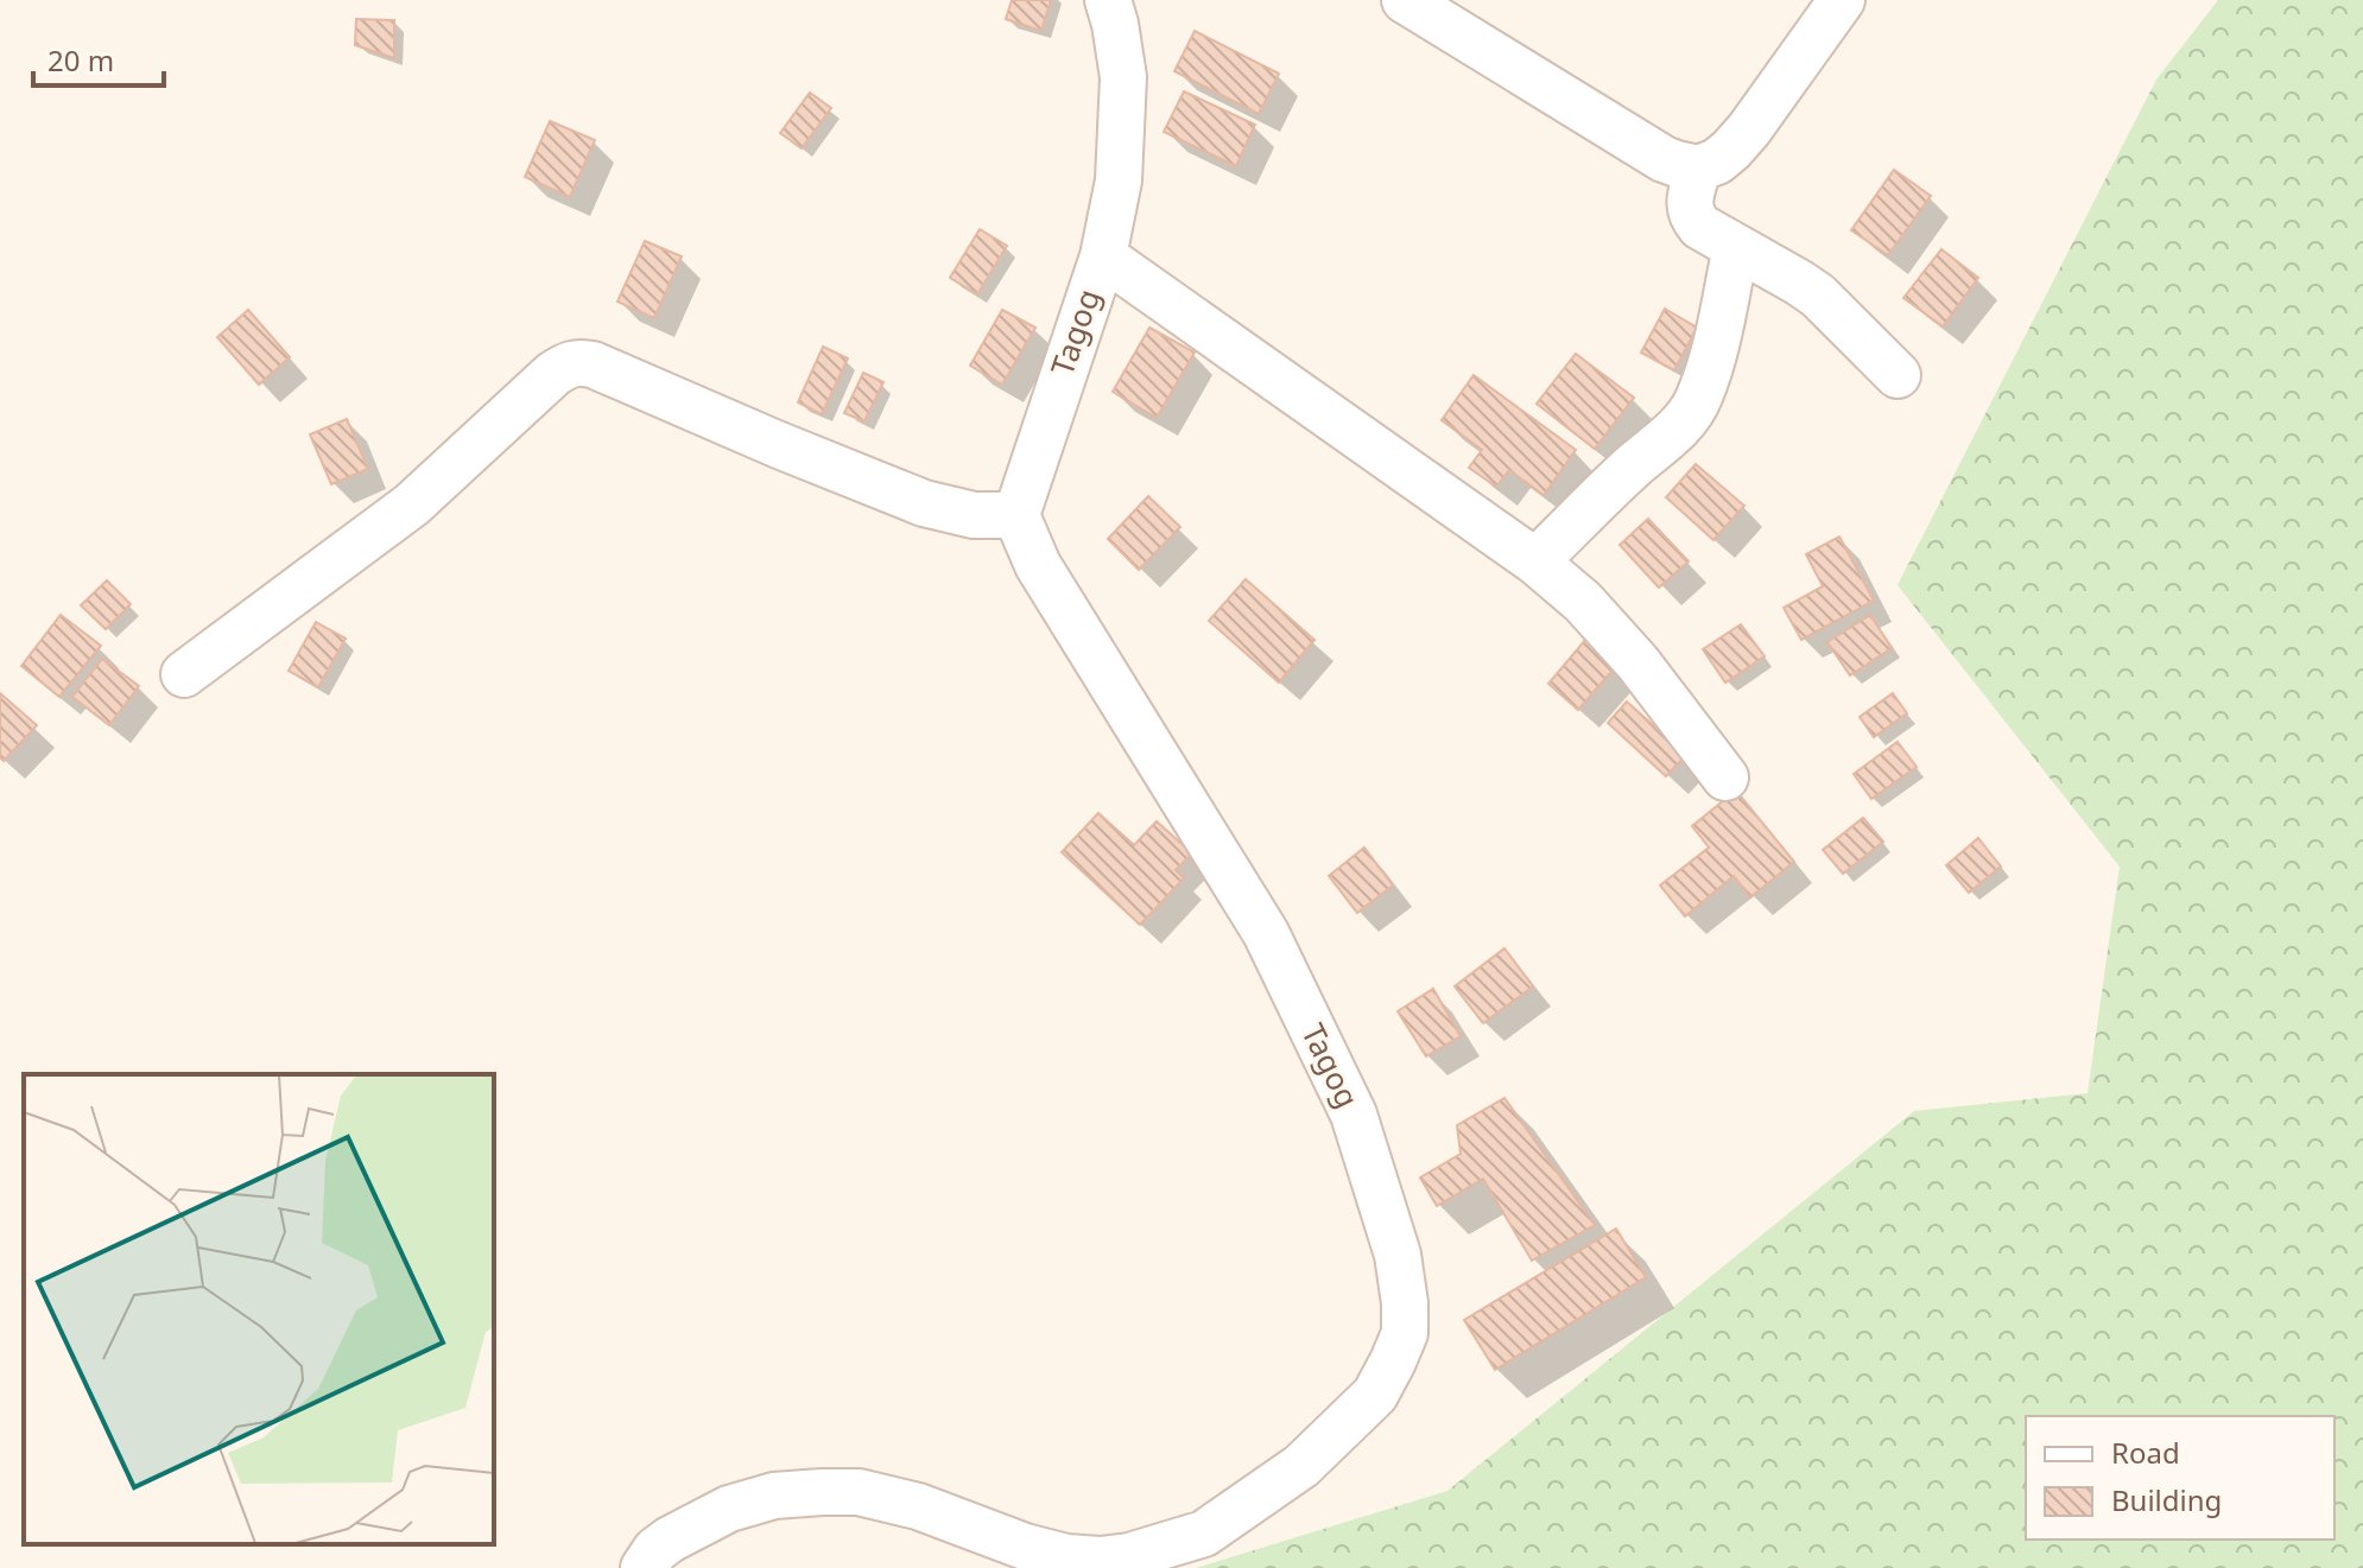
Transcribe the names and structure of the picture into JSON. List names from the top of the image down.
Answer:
{
  "streets": {
    "street": ["Tagog"]
  },
  "legend": ["Road", "Building"],
  "scale_bar": "20 m"
}
